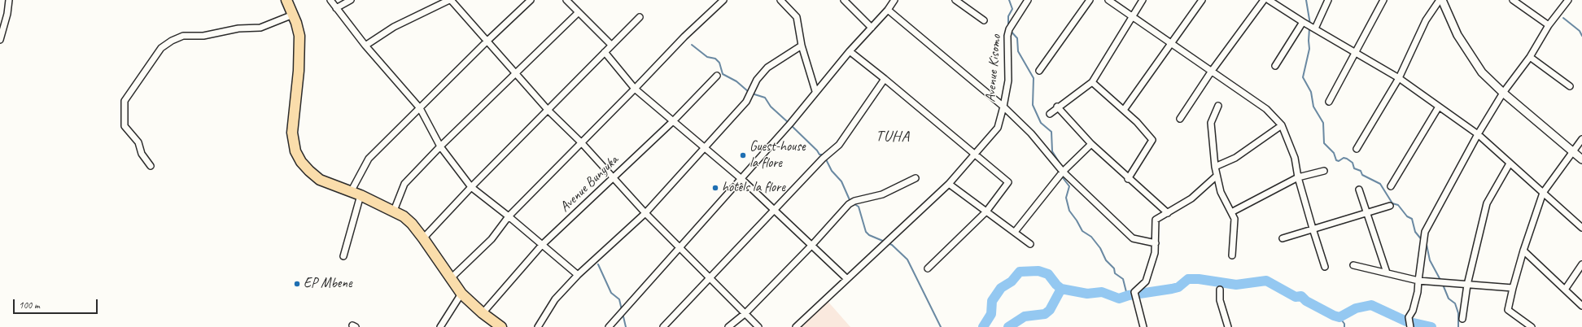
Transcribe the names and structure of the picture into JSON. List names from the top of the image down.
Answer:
{
  "streets": {
    "street": ["Avenue Kisomo", "Avenue Bunyuka"]
  },
  "districts": ["TUHA"],
  "places": ["Guest-house la flore", "hôtels la flore", "EP Mbene"],
  "scale_bar": "100 m"
}
